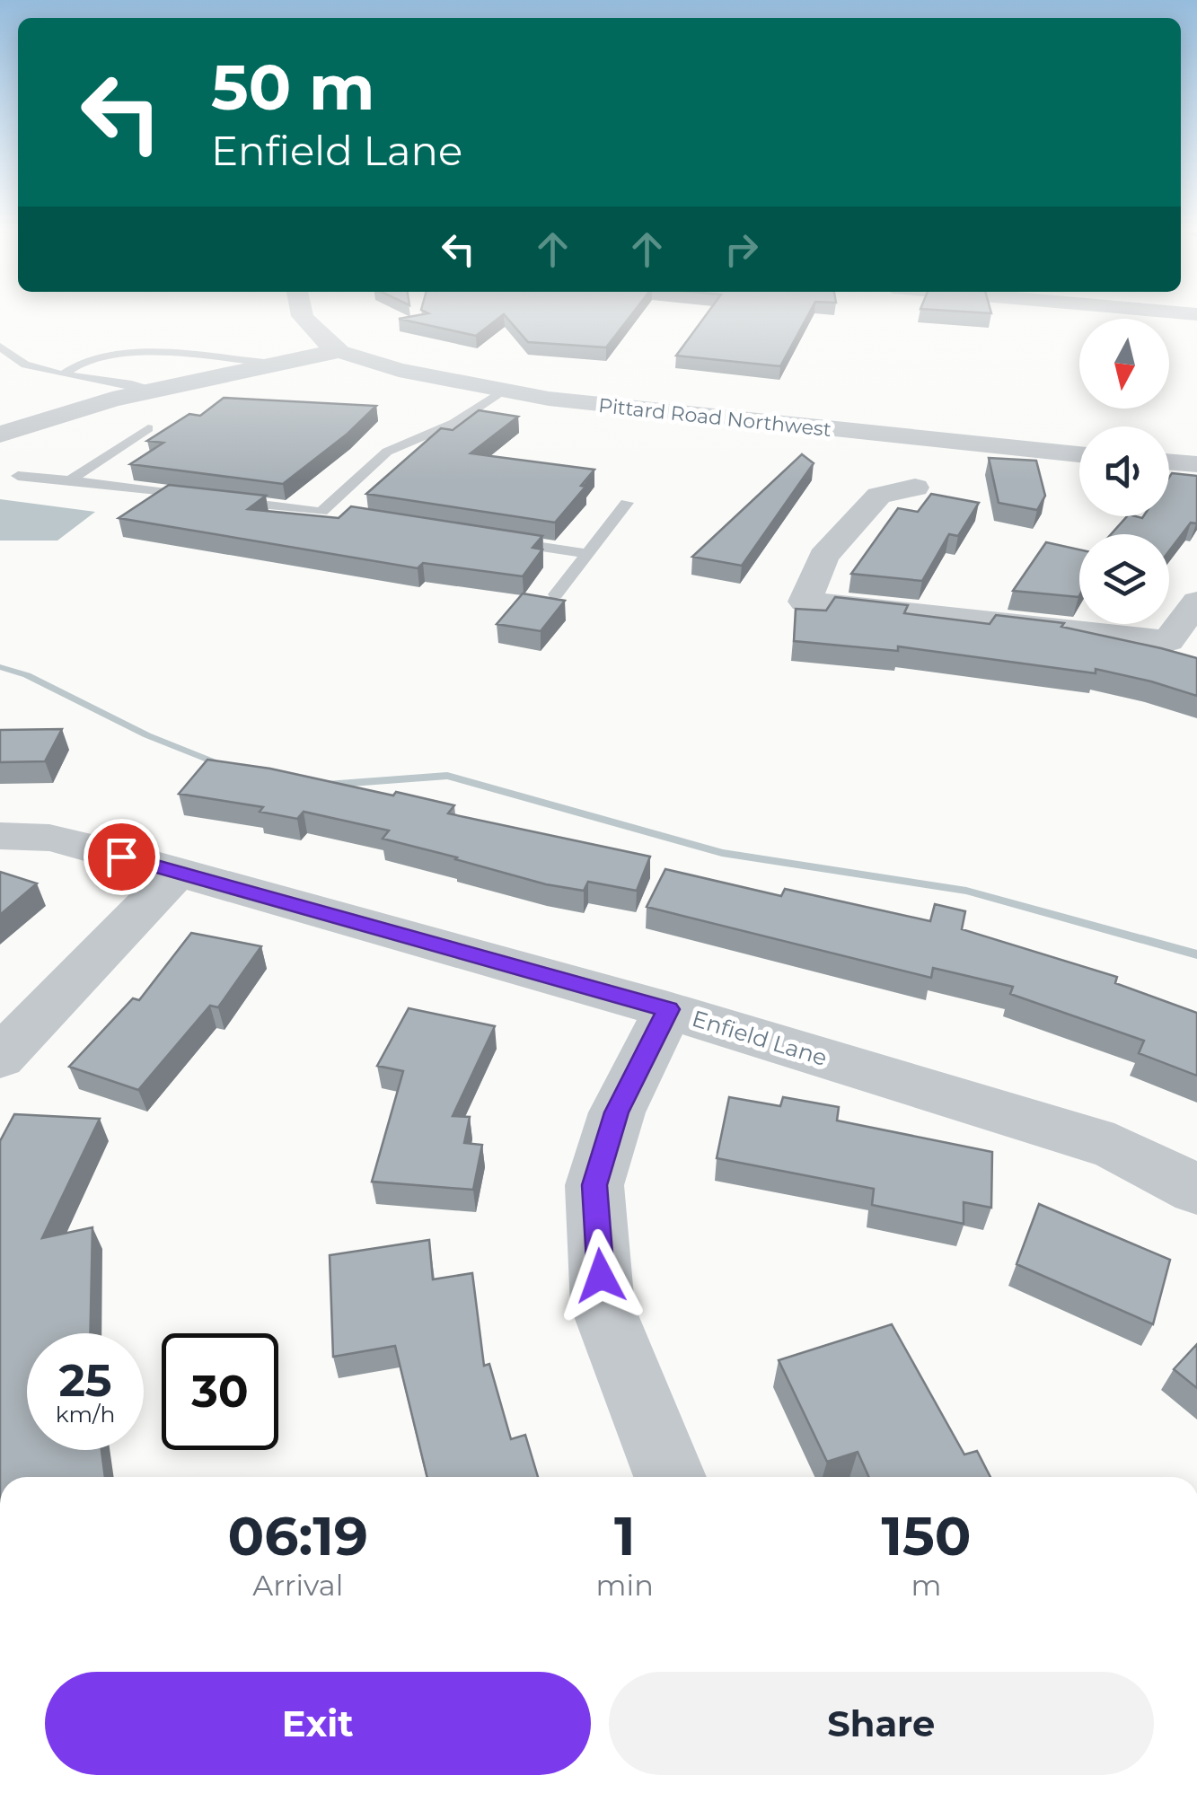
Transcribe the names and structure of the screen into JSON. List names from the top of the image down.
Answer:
{
  "streets": {
    "street": ["Pittard Road Northwest", "Enfield Lane"]
  },
  "north": "bottom",
  "page": {
    "turn": ["50 m", "Enfield Lane"],
    "speed": "25 km/h",
    "limit": "30",
    "eta": [
      "06:19",
      "Arrival",
      "1",
      "min",
      "150",
      "m"
    ],
    "buttons": ["Exit", "Share"]
  }
}
